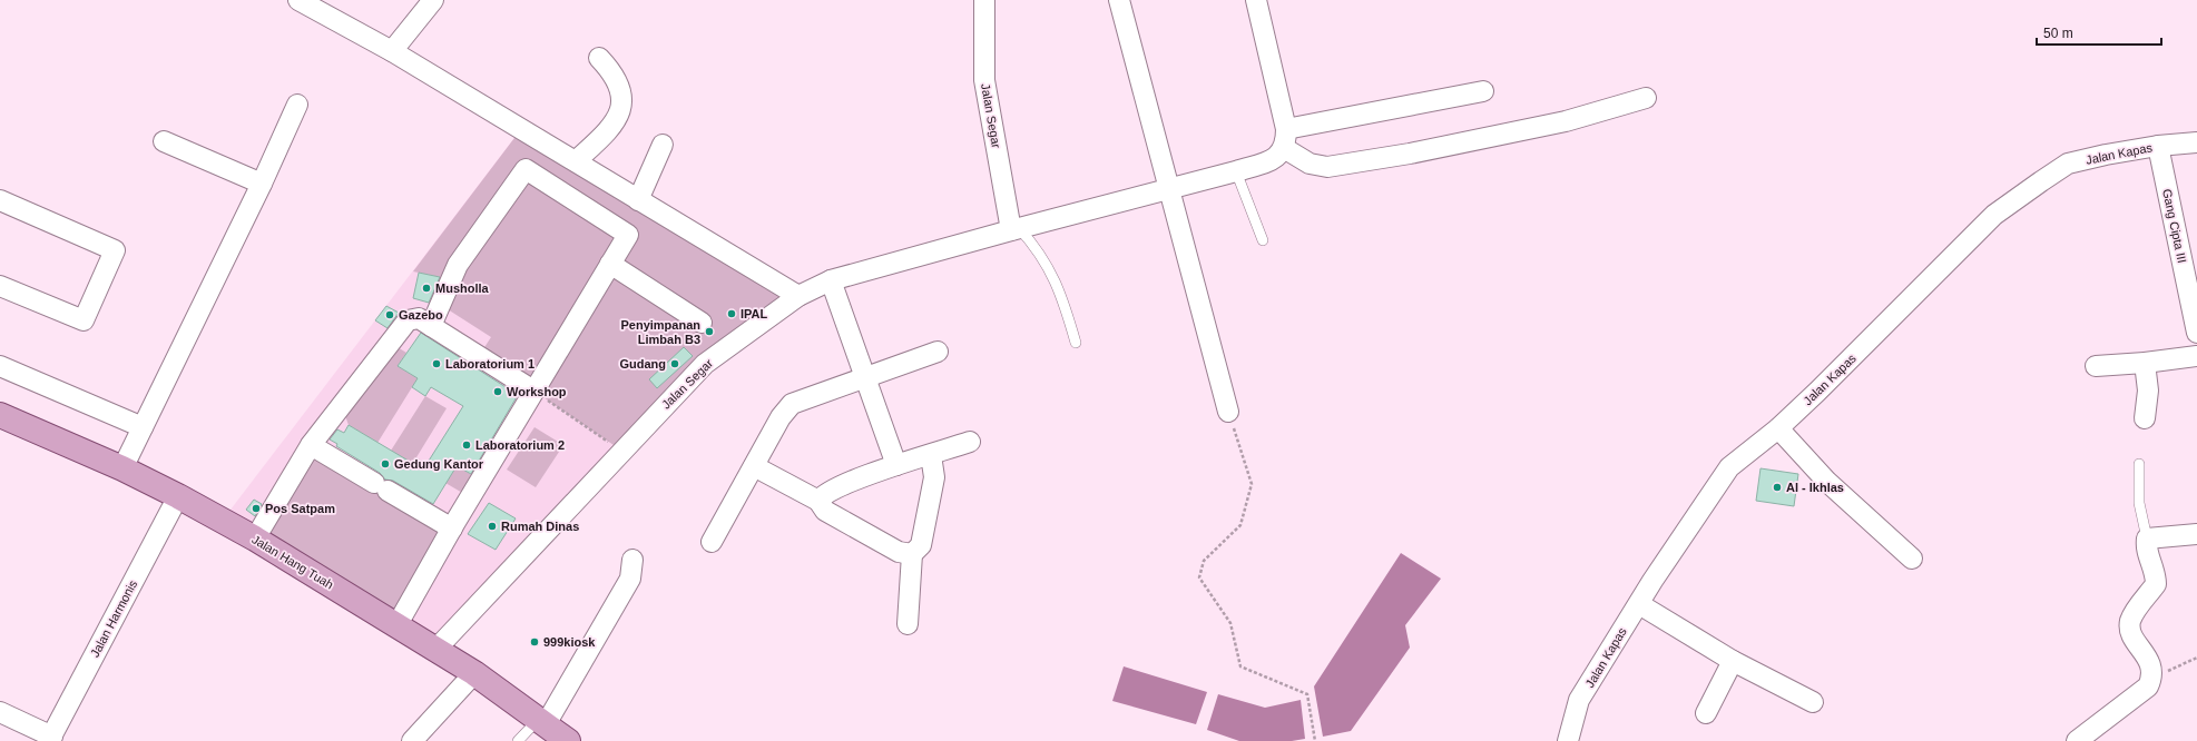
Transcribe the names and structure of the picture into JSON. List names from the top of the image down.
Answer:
{
  "streets": {
    "main road": ["Jalan Hang Tuah"],
    "street": [
      "Jalan Segar",
      "Jalan Kapas",
      "Gang Cipta III",
      "Jalan Harmonis"
    ]
  },
  "crossings": [
    ["Jalan Segar", "Jalan Hang Tuah"],
    ["Jalan Kapas", "Gang Cipta III"],
    ["Jalan Hang Tuah", "Jalan Harmonis"]
  ],
  "places": [
    "Musholla",
    "IPAL",
    "Gazebo",
    "Penyimpanan Limbah B3",
    "Laboratorium 1",
    "Gudang",
    "Workshop",
    "Laboratorium 2",
    "Gedung Kantor",
    "Al - Ikhlas",
    "Pos Satpam",
    "Rumah Dinas",
    "999kiosk"
  ],
  "scale_bar": "50 m"
}
